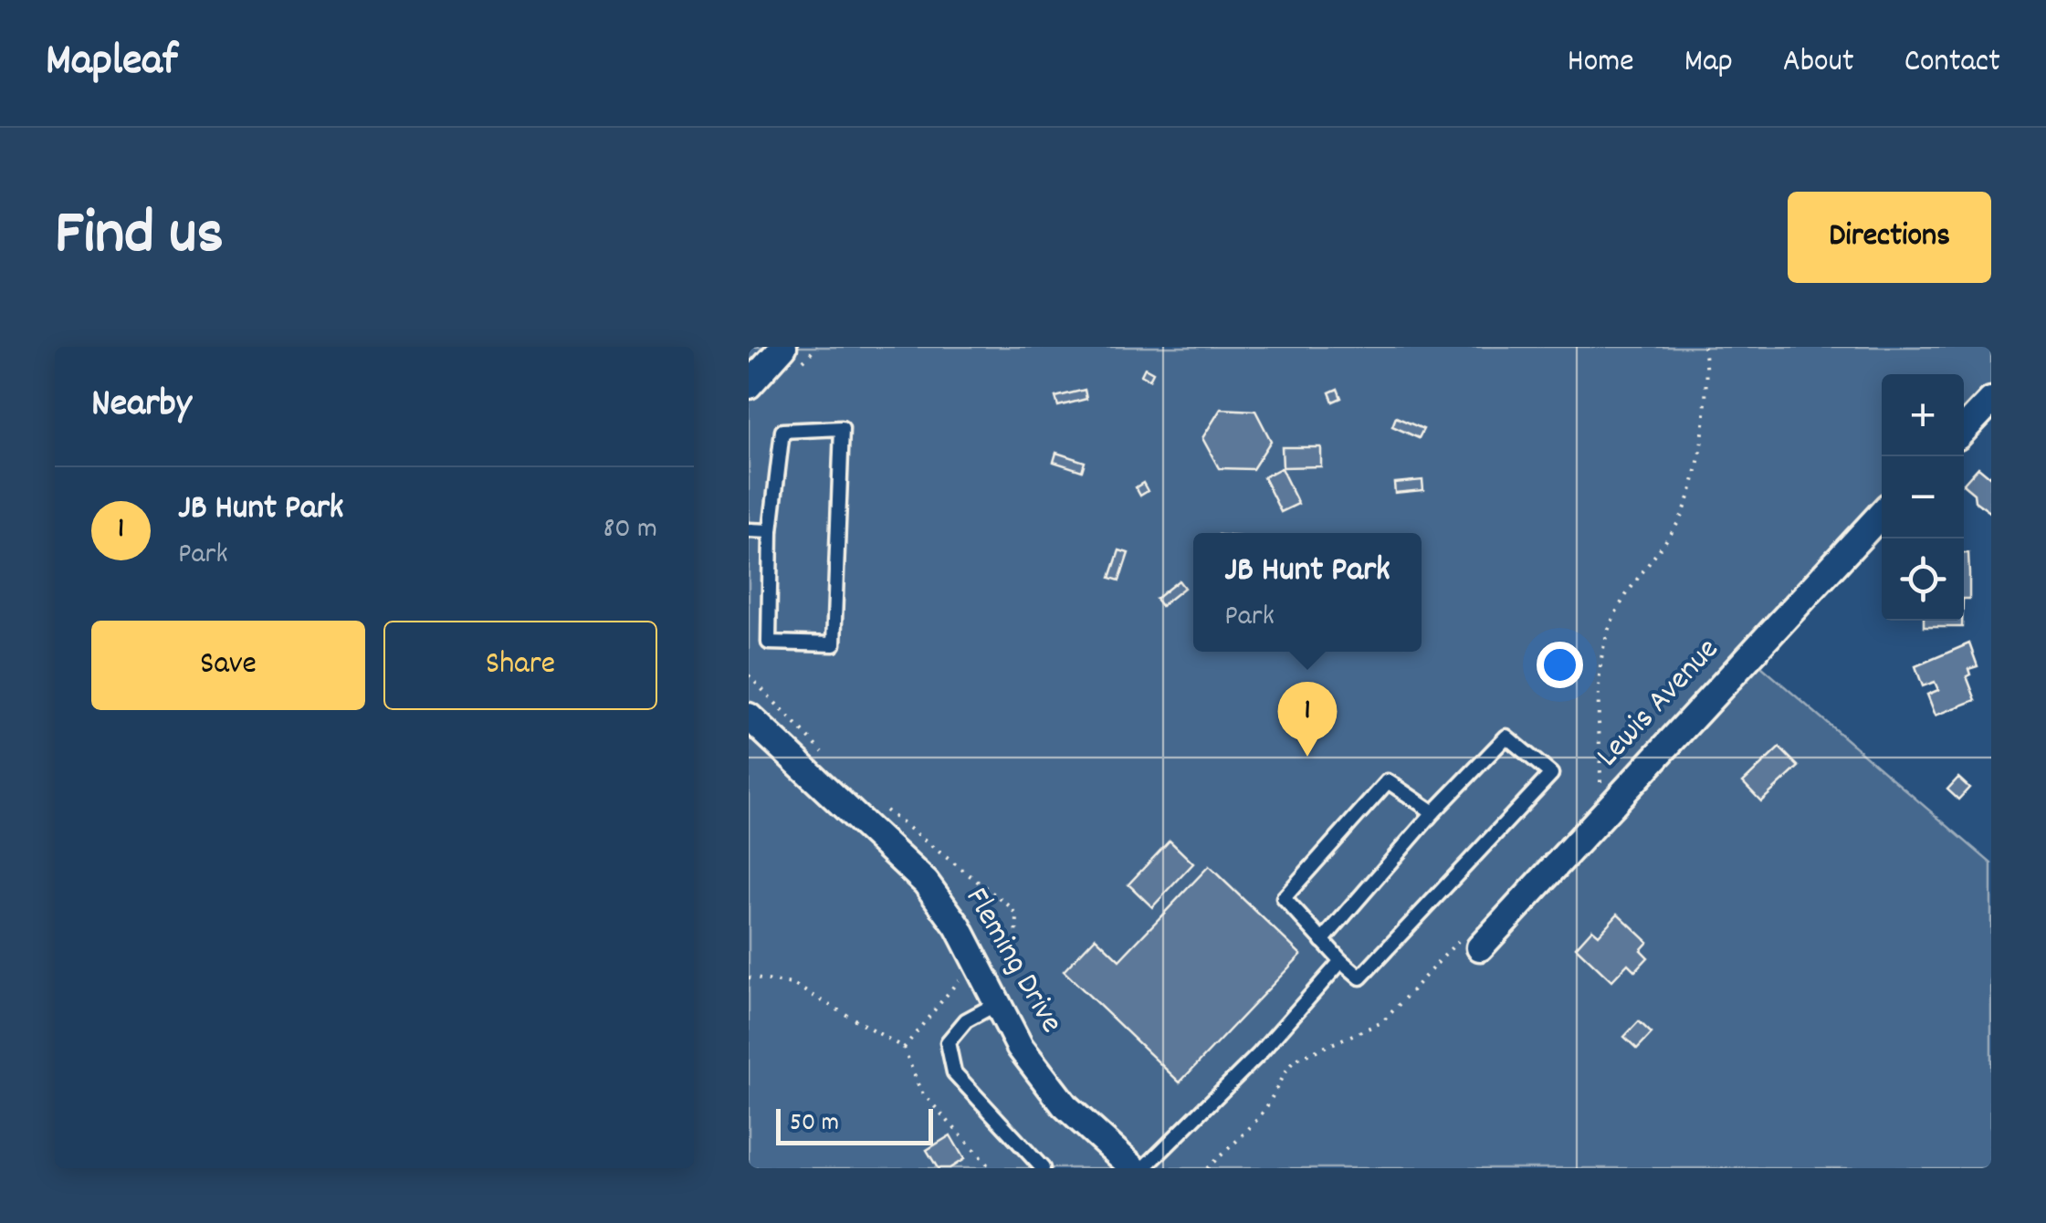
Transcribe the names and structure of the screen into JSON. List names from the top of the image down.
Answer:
{
  "streets": {
    "street": ["Lewis Avenue", "Fleming Drive"]
  },
  "scale_bar": "50 m",
  "page": {
    "header": "Mapleaf",
    "nav": [
      "Home",
      "Map",
      "About",
      "Contact"
    ],
    "title": "Find us",
    "buttons": [
      "Directions",
      ["Save", "Share"]
    ],
    "heading": "Nearby",
    "map_buttons": ["+", "−"],
    "list": [
      {
        "mark": "1",
        "name": "JB Hunt Park",
        "note": "Park",
        "value": "80 m"
      }
    ],
    "popup": ["JB Hunt Park", "Park"],
    "pins": "1",
    "scale": "50 m"
  }
}
